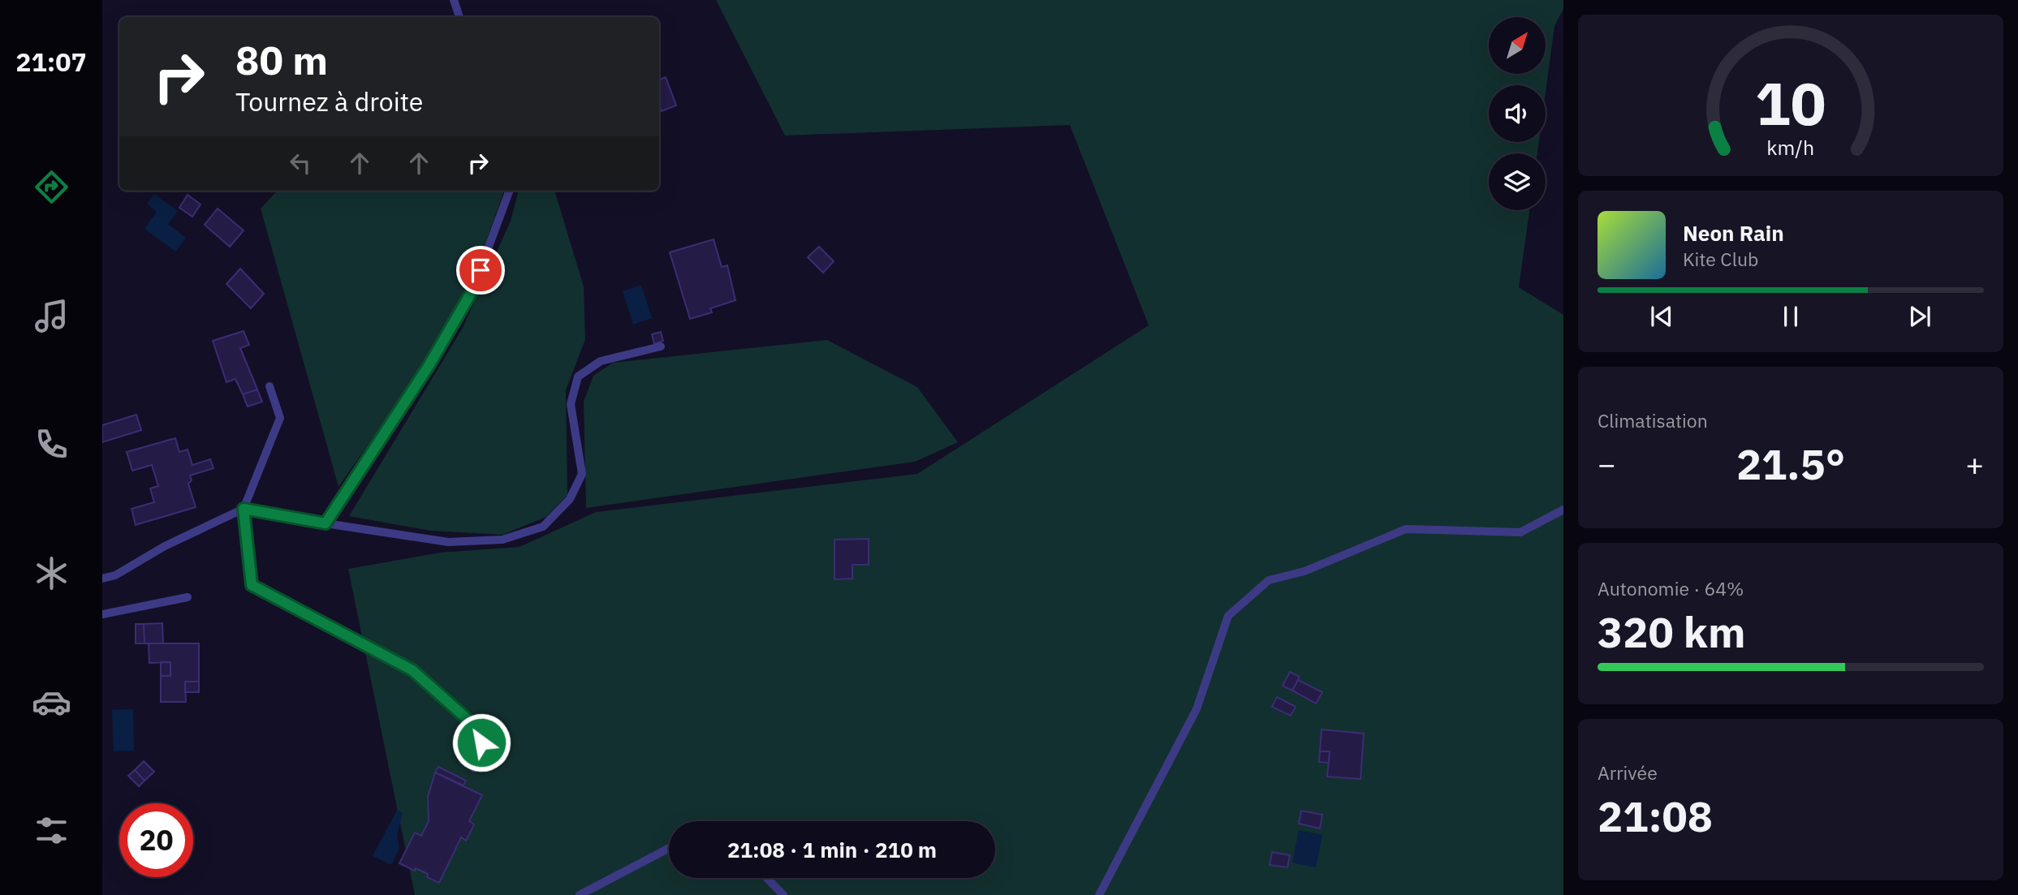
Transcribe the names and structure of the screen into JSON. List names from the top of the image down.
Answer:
{
  "north": "top right",
  "page": {
    "tabs": "21:07",
    "turn": ["80 m", "Tournez à droite"],
    "song": ["Neon Rain", "Kite Club"],
    "tile": [
      "Climatisation",
      ["Autonomie · 64%", "320 km"],
      ["Arrivée", "21:08"]
    ],
    "heat": ["−", "21.5°", "+"],
    "limit": "20",
    "trip": "21:08 · 1 min · 210 m",
    "gauge": ["10", "km/h"]
  }
}
